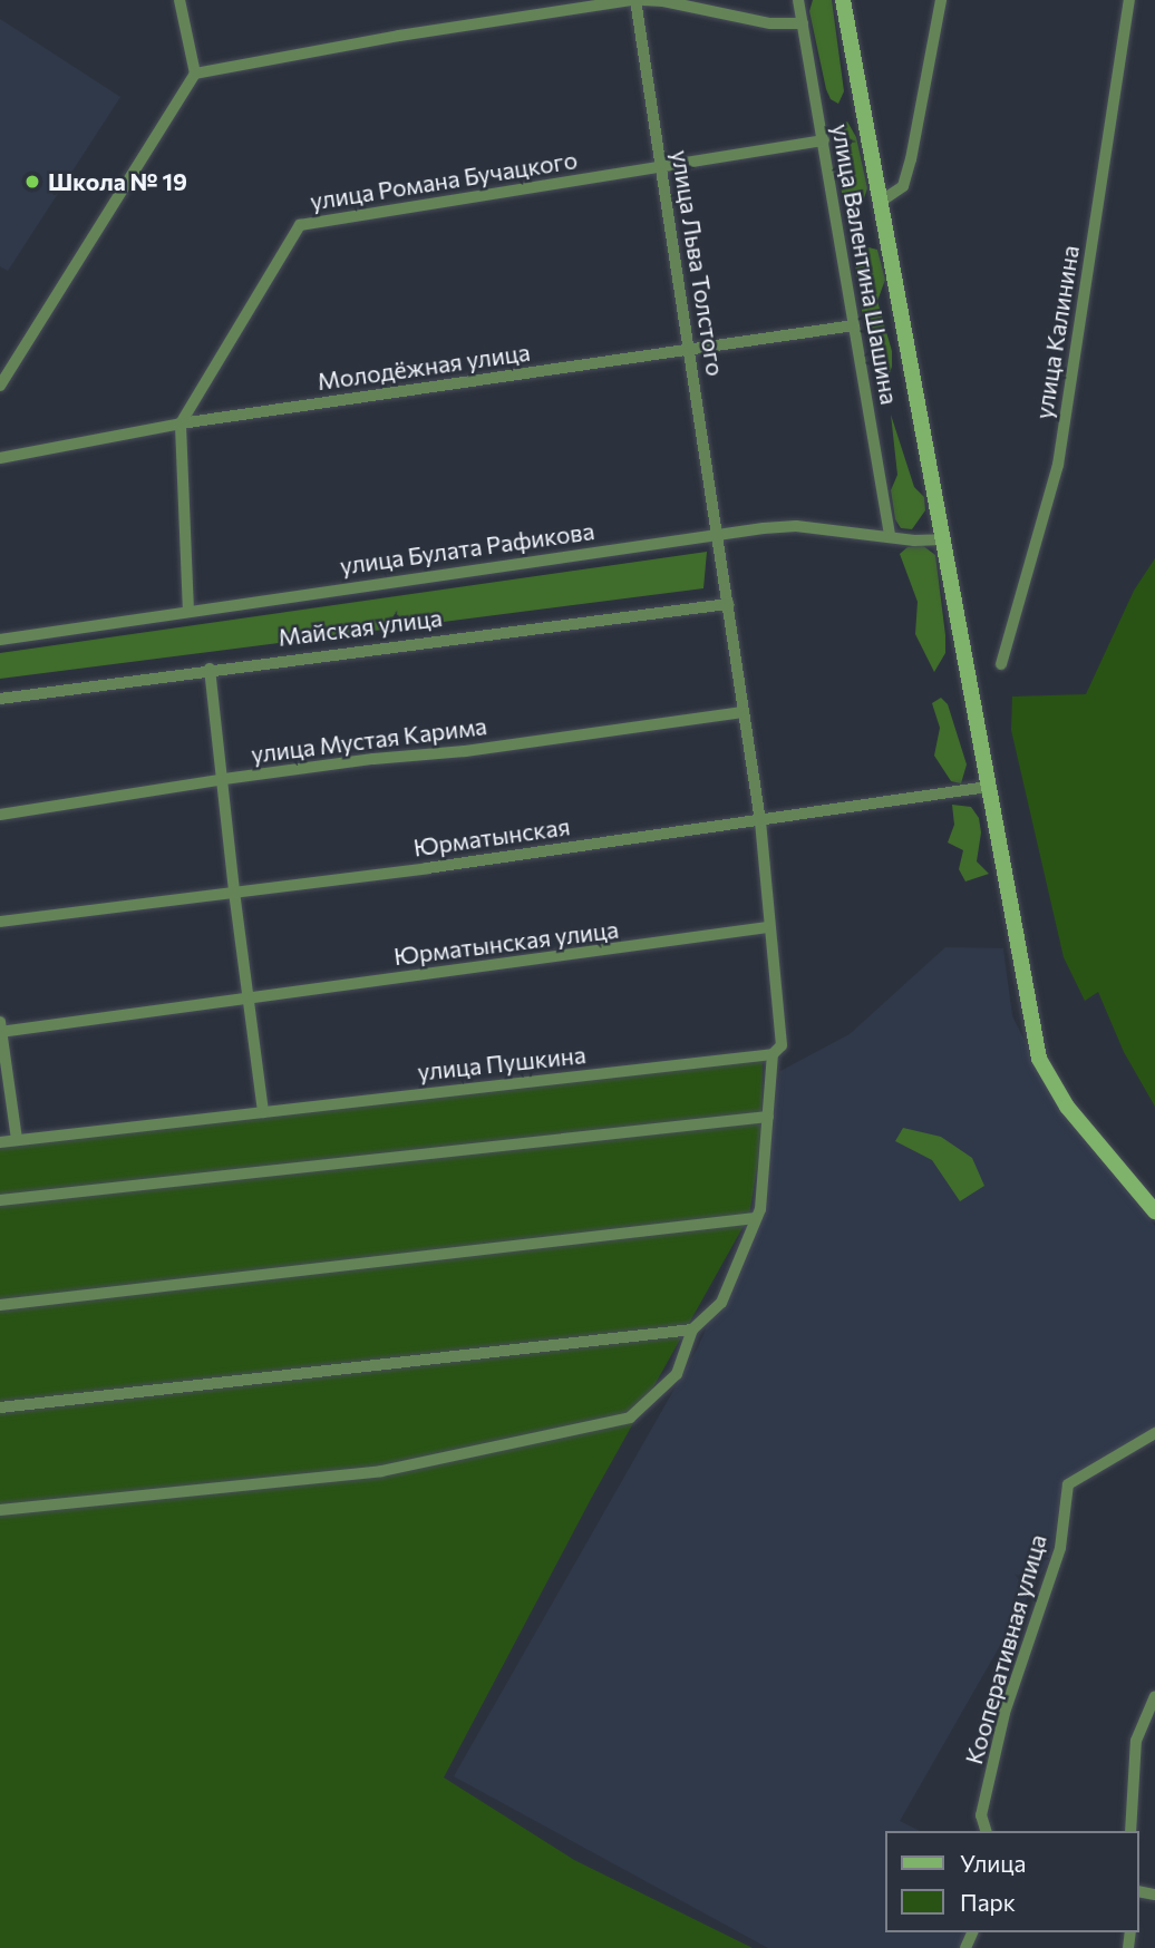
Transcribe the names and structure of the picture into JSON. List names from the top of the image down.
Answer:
{
  "streets": {
    "street": [
      "улица Романа Бучацкого",
      "улица Льва Толстого",
      "улица Валентина Шашина",
      "улица Калинина",
      "Молодёжная улица",
      "улица Булата Рафикова",
      "Майская улица",
      "улица Мустая Карима",
      "Юрматынская",
      "Юрматынская улица",
      "улица Пушкина",
      "Кооперативная улица"
    ]
  },
  "crossings": [
    ["улица Романа Бучацкого", "улица Льва Толстого"],
    ["улица Романа Бучацкого", "улица Валентина Шашина"],
    ["улица Романа Бучацкого", "Молодёжная улица"],
    ["улица Льва Толстого", "Молодёжная улица"],
    ["улица Льва Толстого", "улица Булата Рафикова"],
    ["улица Льва Толстого", "Майская улица"],
    ["улица Льва Толстого", "улица Мустая Карима"],
    ["улица Льва Толстого", "Юрматынская"],
    ["улица Валентина Шашина", "Молодёжная улица"],
    ["улица Валентина Шашина", "улица Булата Рафикова"]
  ],
  "places": ["Школа № 19"],
  "legend": ["Улица", "Парк"]
}
